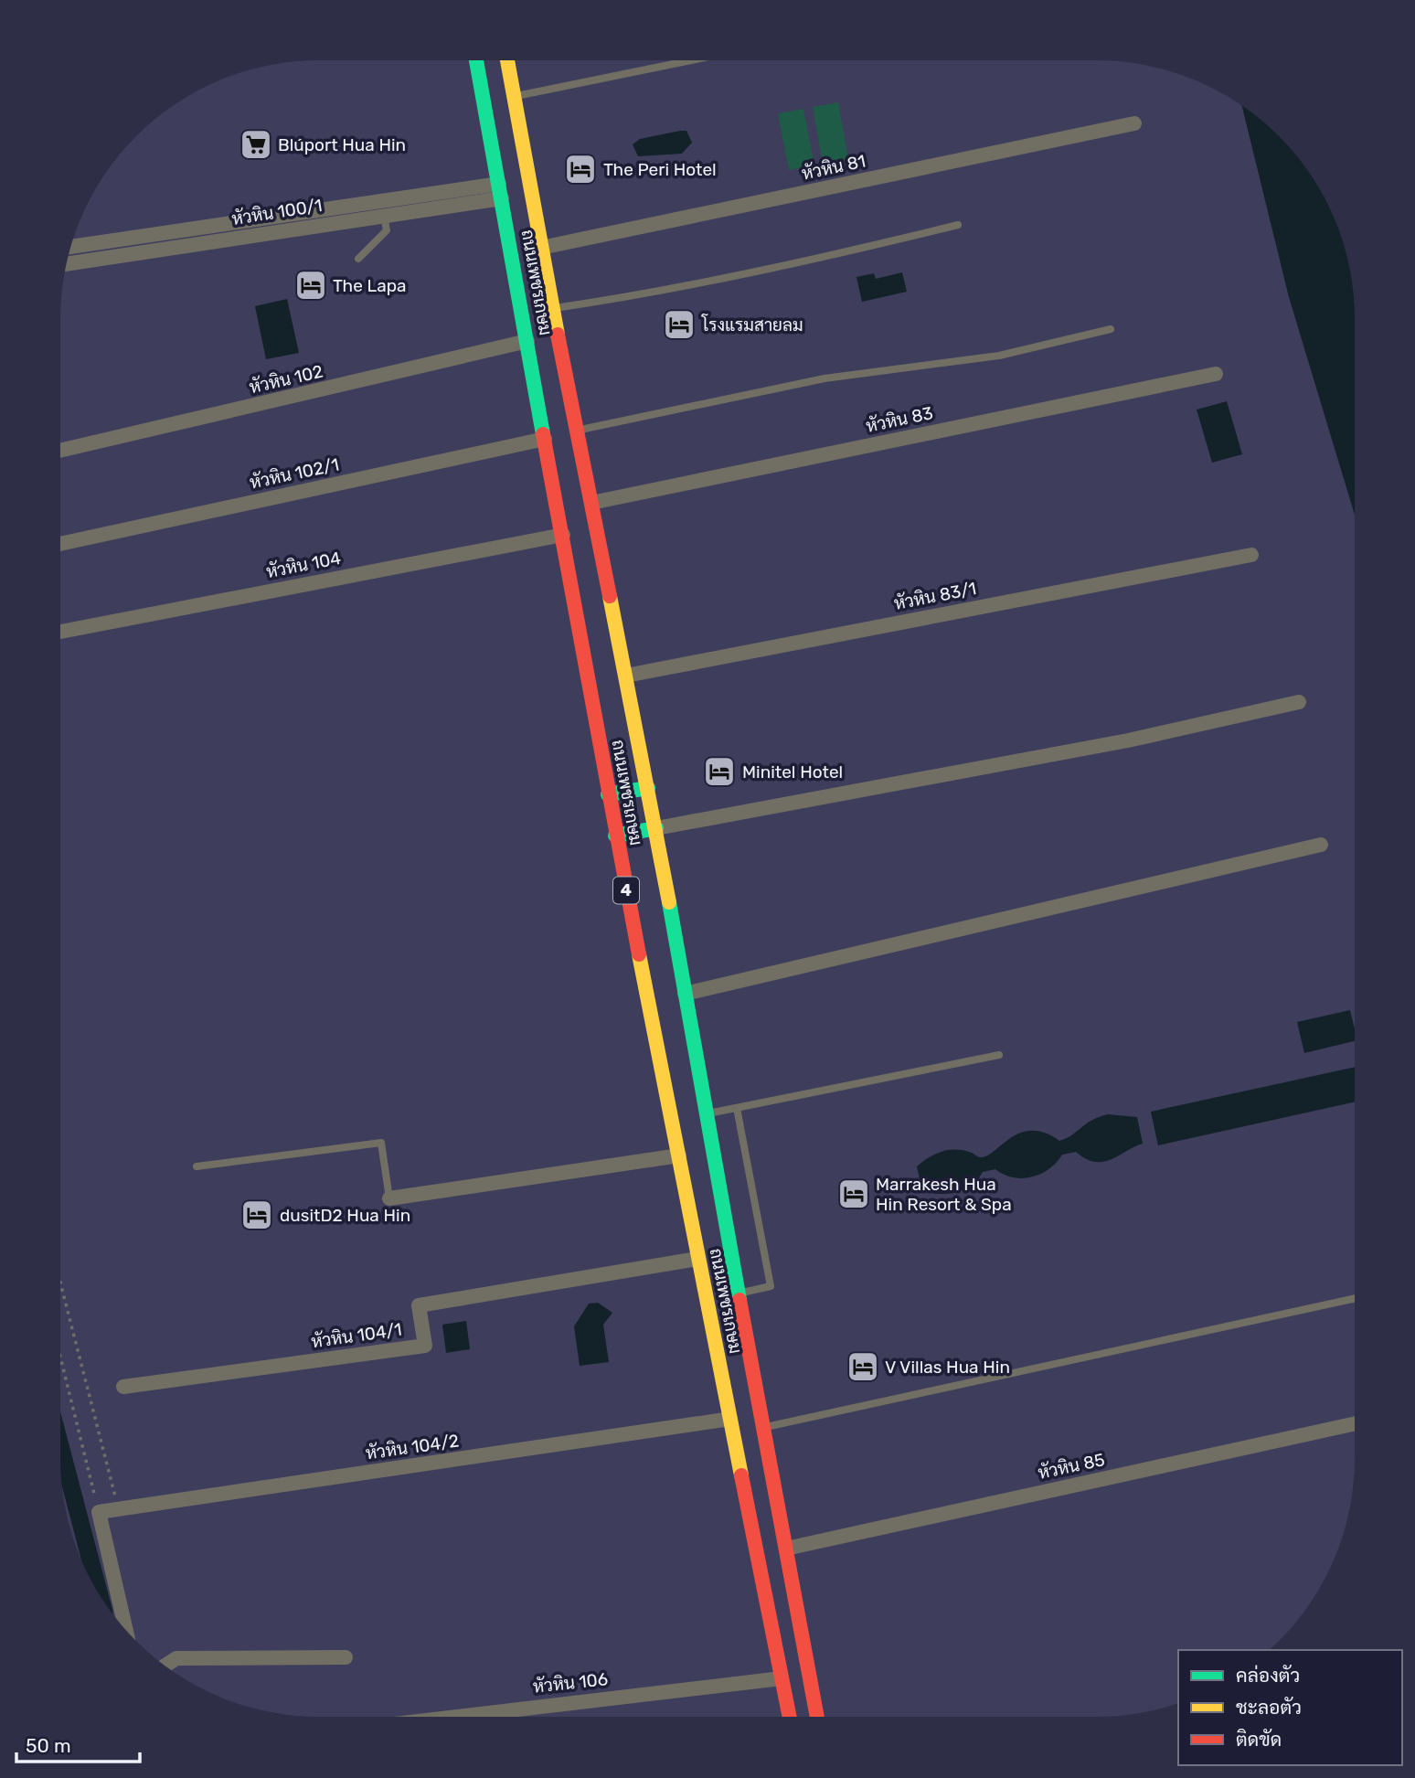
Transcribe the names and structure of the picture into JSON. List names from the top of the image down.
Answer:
{
  "streets": {
    "main road": ["ถนนเพชรเกษม", "4"],
    "street": [
      "หัวหิน 81",
      "หัวหิน 100/1",
      "หัวหิน 102",
      "หัวหิน 83",
      "หัวหิน 102/1",
      "หัวหิน 104",
      "หัวหิน 83/1",
      "หัวหิน 104/1",
      "หัวหิน 104/2",
      "หัวหิน 85",
      "หัวหิน 106"
    ]
  },
  "crossings": [
    ["หัวหิน 81", "ถนนเพชรเกษม"],
    ["หัวหิน 100/1", "ถนนเพชรเกษม"],
    ["ถนนเพชรเกษม", "หัวหิน 102"],
    ["ถนนเพชรเกษม", "หัวหิน 83"],
    ["ถนนเพชรเกษม", "หัวหิน 102/1"],
    ["ถนนเพชรเกษม", "หัวหิน 104"],
    ["ถนนเพชรเกษม", "หัวหิน 83/1"],
    ["ถนนเพชรเกษม", "หัวหิน 104/1"],
    ["ถนนเพชรเกษม", "หัวหิน 104/2"],
    ["ถนนเพชรเกษม", "หัวหิน 85"],
    ["ถนนเพชรเกษม", "หัวหิน 106"]
  ],
  "places": {
    "supermarket": ["Blúport Hua Hin"],
    "hotel": [
      "The Peri Hotel",
      "The Lapa",
      "โรงแรมสายลม",
      "Minitel Hotel",
      "Marrakesh Hua Hin Resort & Spa",
      "dusitD2 Hua Hin",
      "V Villas Hua Hin"
    ]
  },
  "legend": ["คล่องตัว", "ชะลอตัว", "ติดขัด"],
  "scale_bar": "50 m"
}
